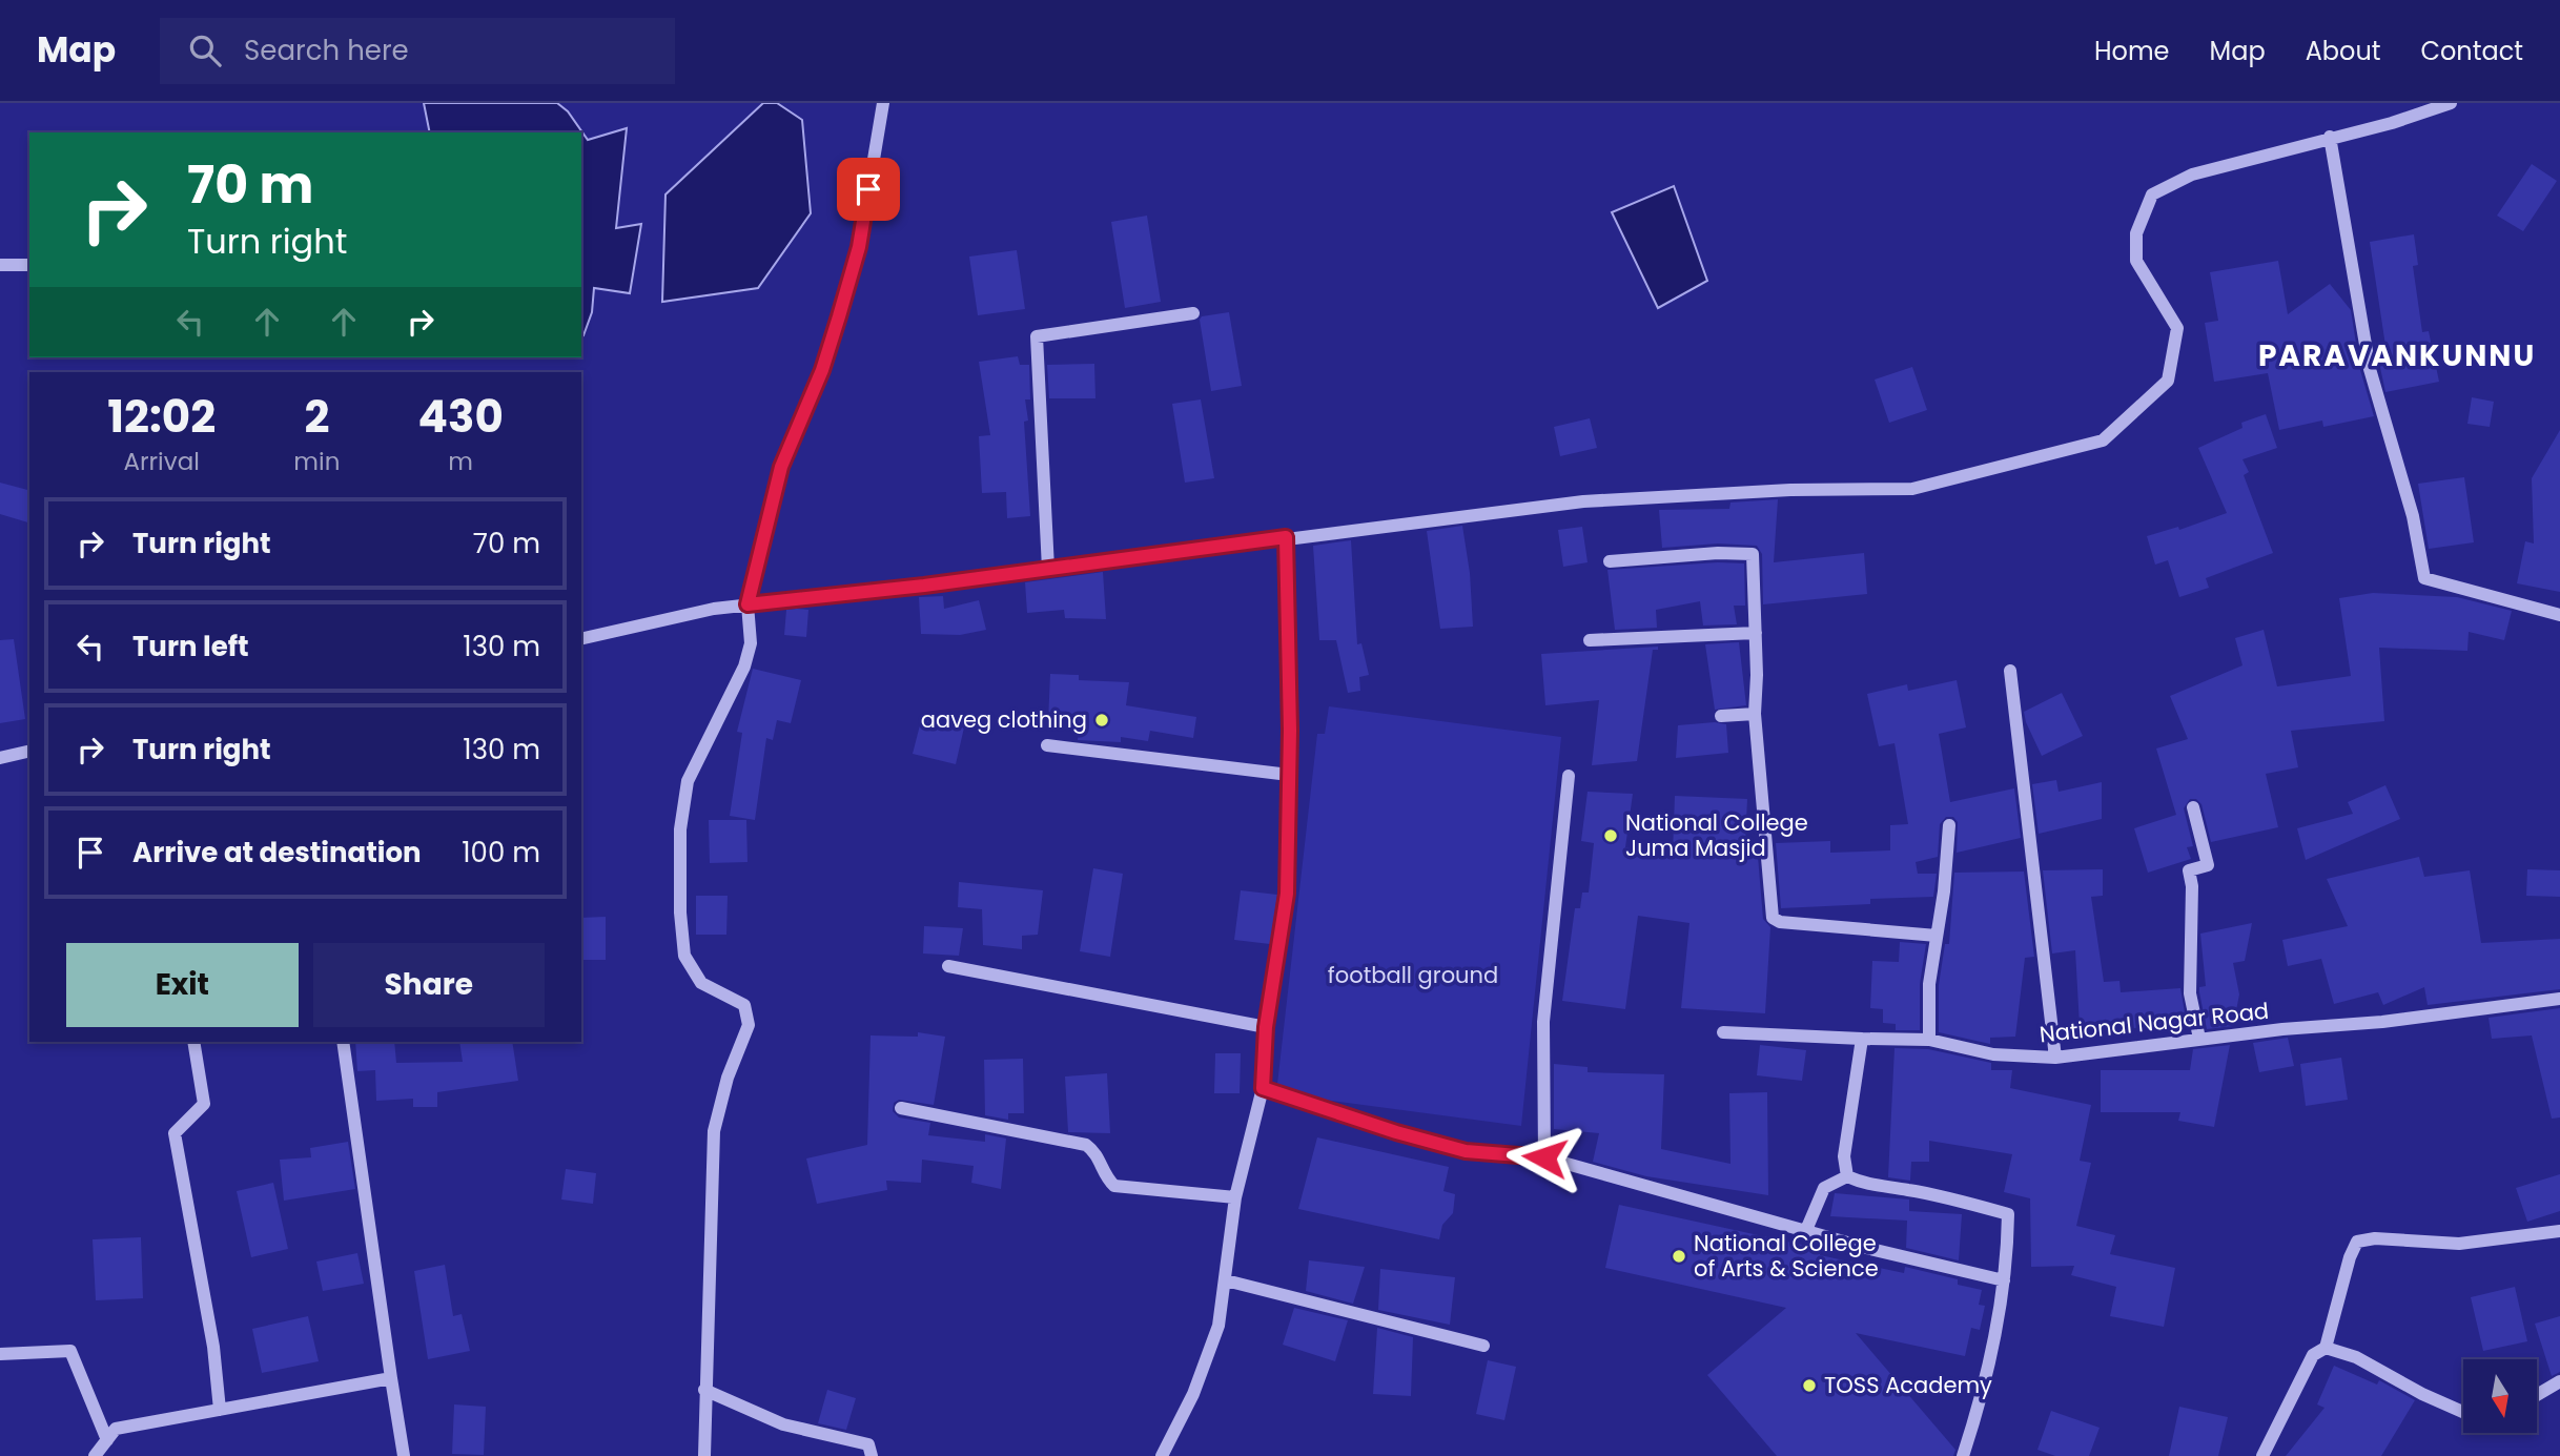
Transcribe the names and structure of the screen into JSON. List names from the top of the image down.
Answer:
{
  "streets": {
    "street": ["National Nagar Road"]
  },
  "districts": ["PARAVANKUNNU"],
  "parks": ["football ground"],
  "places": [
    "aaveg clothing",
    "National College Juma Masjid",
    "National College of Arts & Science",
    "TOSS Academy"
  ],
  "north": "bottom",
  "page": {
    "header": "Map",
    "search": "Search here",
    "nav": [
      "Home",
      "Map",
      "About",
      "Contact"
    ],
    "turn": ["70 m", "Turn right"],
    "eta": [
      "12:02",
      "Arrival",
      "2",
      "min",
      "430",
      "m"
    ],
    "list": [
      {
        "name": "Turn right",
        "value": "70 m"
      },
      {
        "name": "Turn left",
        "value": "130 m"
      },
      {
        "name": "Turn right",
        "value": "130 m"
      },
      {
        "name": "Arrive at destination",
        "value": "100 m"
      }
    ],
    "buttons": ["Exit", "Share"]
  }
}
